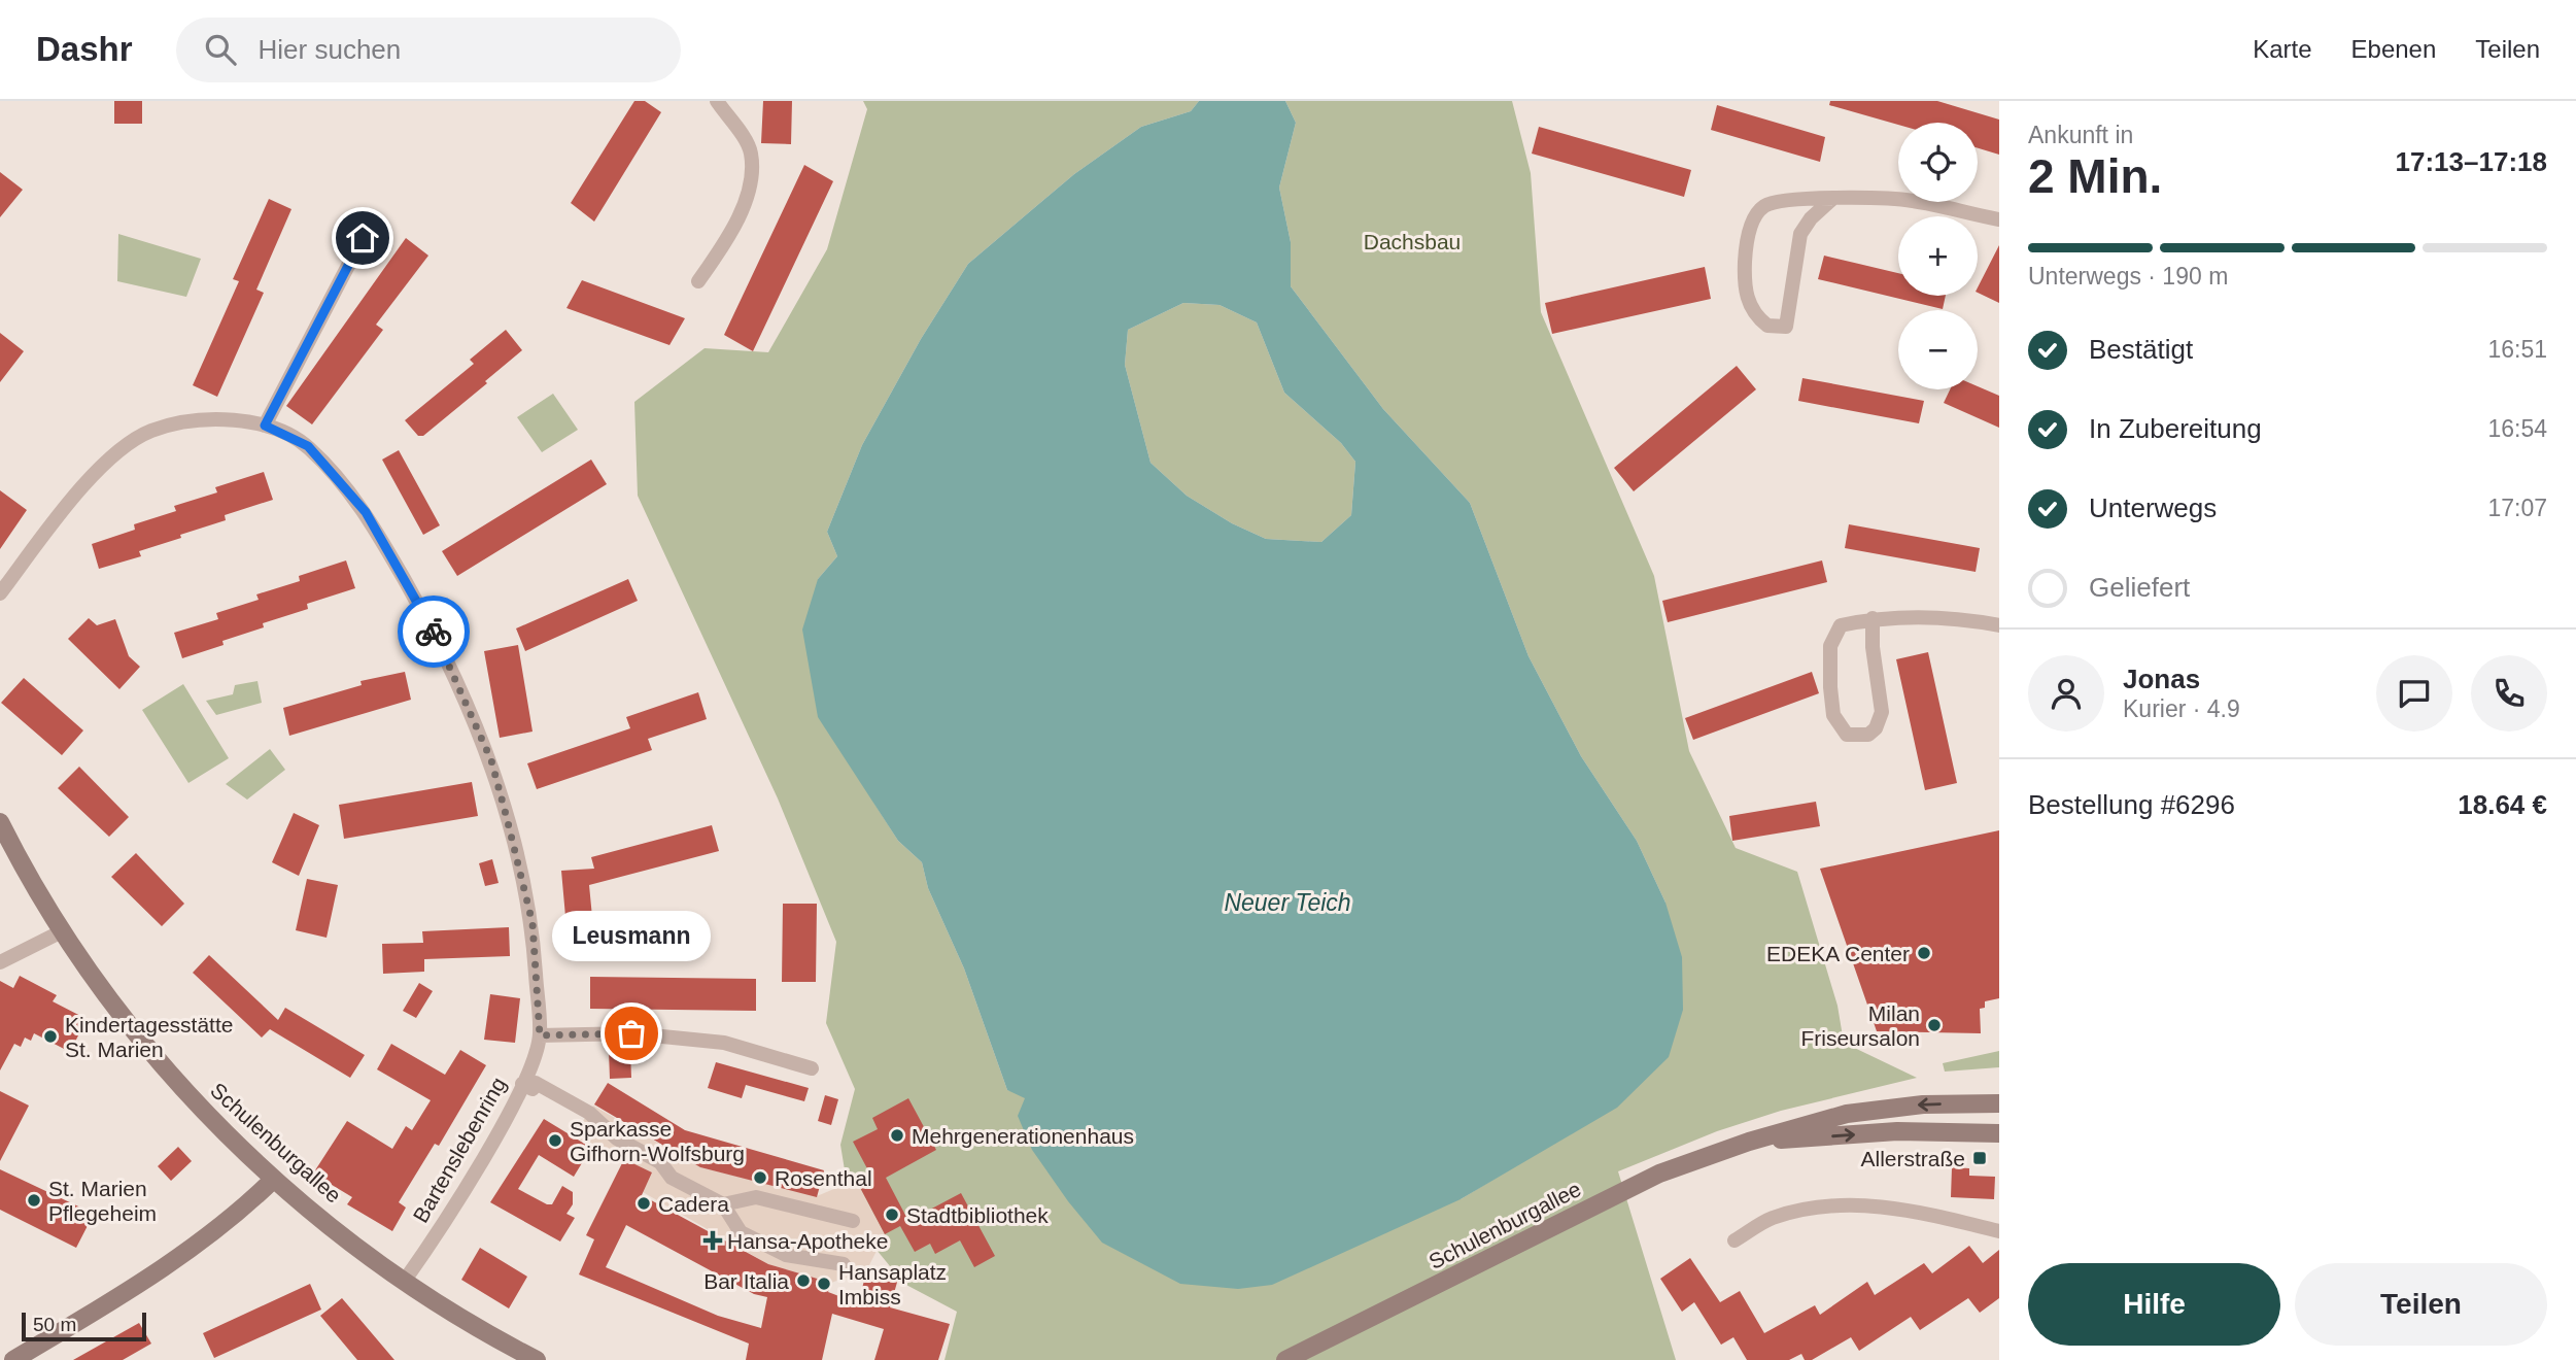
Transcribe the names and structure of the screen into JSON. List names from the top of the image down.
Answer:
{
  "streets": {
    "street": ["Schulenburgallee", "Bartenslebenring"]
  },
  "crossings": [
    ["Schulenburgallee", "Bartenslebenring"]
  ],
  "water": ["Neuer Teich"],
  "parks": ["Dachsbau"],
  "places": {
    "other": [
      "EDEKA Center",
      "Milan Friseursalon",
      "Leusmann",
      "Kindertagesstätte St. Marien",
      "Mehrgenerationenhaus",
      "Sparkasse Gifhorn-Wolfsburg",
      "Rosenthal",
      "St. Marien Pflegeheim",
      "Cadera",
      "Stadtbibliothek",
      "Bar Italia",
      "Hansaplatz Imbiss"
    ],
    "transit": ["Allerstraße"],
    "health": ["Hansa-Apotheke"]
  },
  "scale_bar": "50 m",
  "page": {
    "header": "Dashr",
    "search": "Hier suchen",
    "nav": ["Karte", "Ebenen", "Teilen"],
    "heading": ["2 Min.", "Ankunft in", "17:13–17:18"],
    "panel": [
      "Jonas",
      "Kurier · 4.9",
      "Bestellung #6296",
      "18.64 €"
    ],
    "map_buttons": ["+", "−"],
    "bar": "Unterwegs · 190 m",
    "list": [
      ["Bestätigt", "16:51"],
      ["In Zubereitung", "16:54"],
      ["Unterwegs", "17:07"],
      "Geliefert"
    ],
    "bubble": "Leusmann",
    "buttons": ["Hilfe", "Teilen"],
    "scale": "50 m"
  }
}
